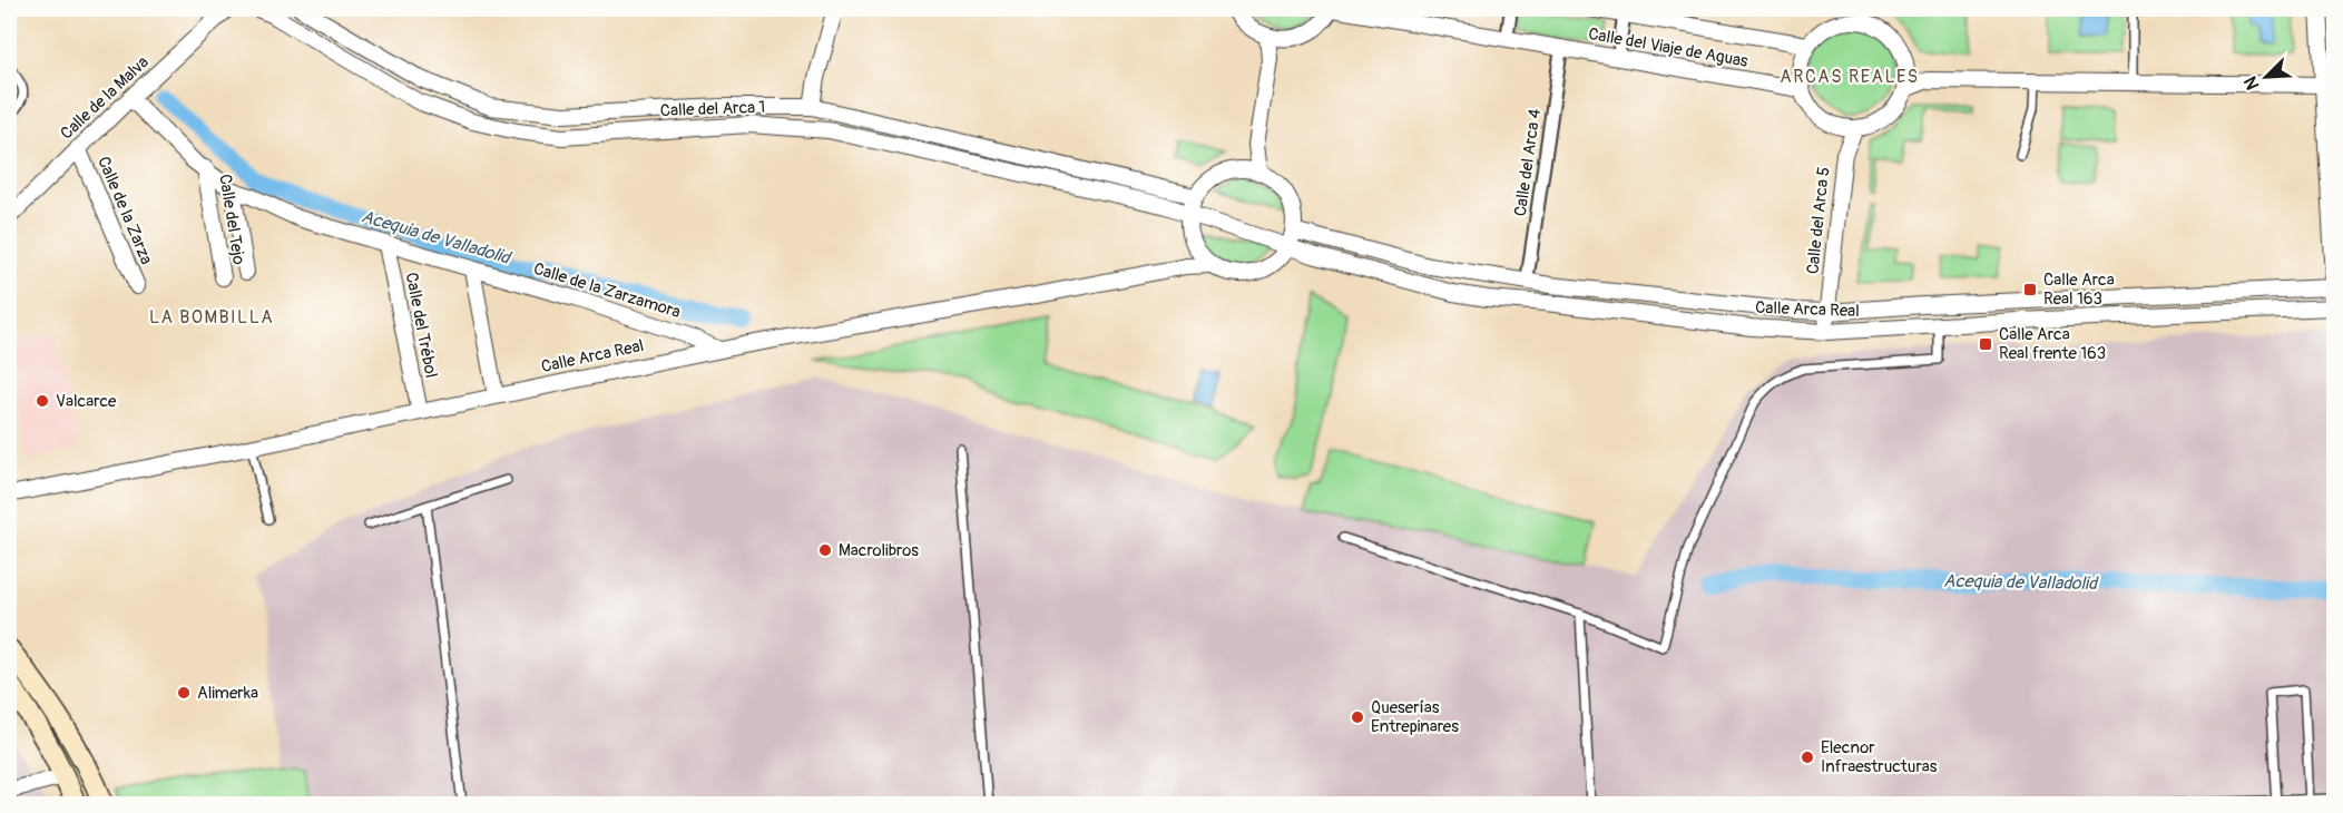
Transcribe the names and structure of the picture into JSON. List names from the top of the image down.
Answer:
{
  "streets": {
    "street": [
      "Calle del Viaje de Aguas",
      "Calle de la Malva",
      "Calle del Arca 1",
      "Calle del Arca 4",
      "Calle de la Zarza",
      "Calle del Tejo",
      "Calle del Arca 5",
      "Calle de la Zarzamora",
      "Calle Arca Real",
      "Calle del Trébol"
    ]
  },
  "crossings": [
    ["Calle del Viaje de Aguas", "Calle del Arca 4"],
    ["Calle del Viaje de Aguas", "Calle del Arca 5"],
    ["Calle de la Malva", "Calle de la Zarza"],
    ["Calle de la Malva", "Calle de la Zarzamora"],
    ["Calle del Arca 1", "Calle Arca Real"],
    ["Calle del Arca 4", "Calle Arca Real"],
    ["Calle del Tejo", "Calle de la Zarzamora"],
    ["Calle del Arca 5", "Calle Arca Real"],
    ["Calle de la Zarzamora", "Calle Arca Real"],
    ["Calle de la Zarzamora", "Calle del Trébol"],
    ["Calle Arca Real", "Calle del Trébol"]
  ],
  "districts": ["ARCAS REALES", "LA BOMBILLA"],
  "water": ["Acequia de Valladolid"],
  "places": {
    "transit": ["Calle Arca Real 163", "Calle Arca Real frente 163"],
    "other": [
      "Valcarce",
      "Macrolibros",
      "Alimerka",
      "Queserías Entrepinares",
      "Elecnor Infraestructuras"
    ]
  },
  "north": "bottom left"
}
